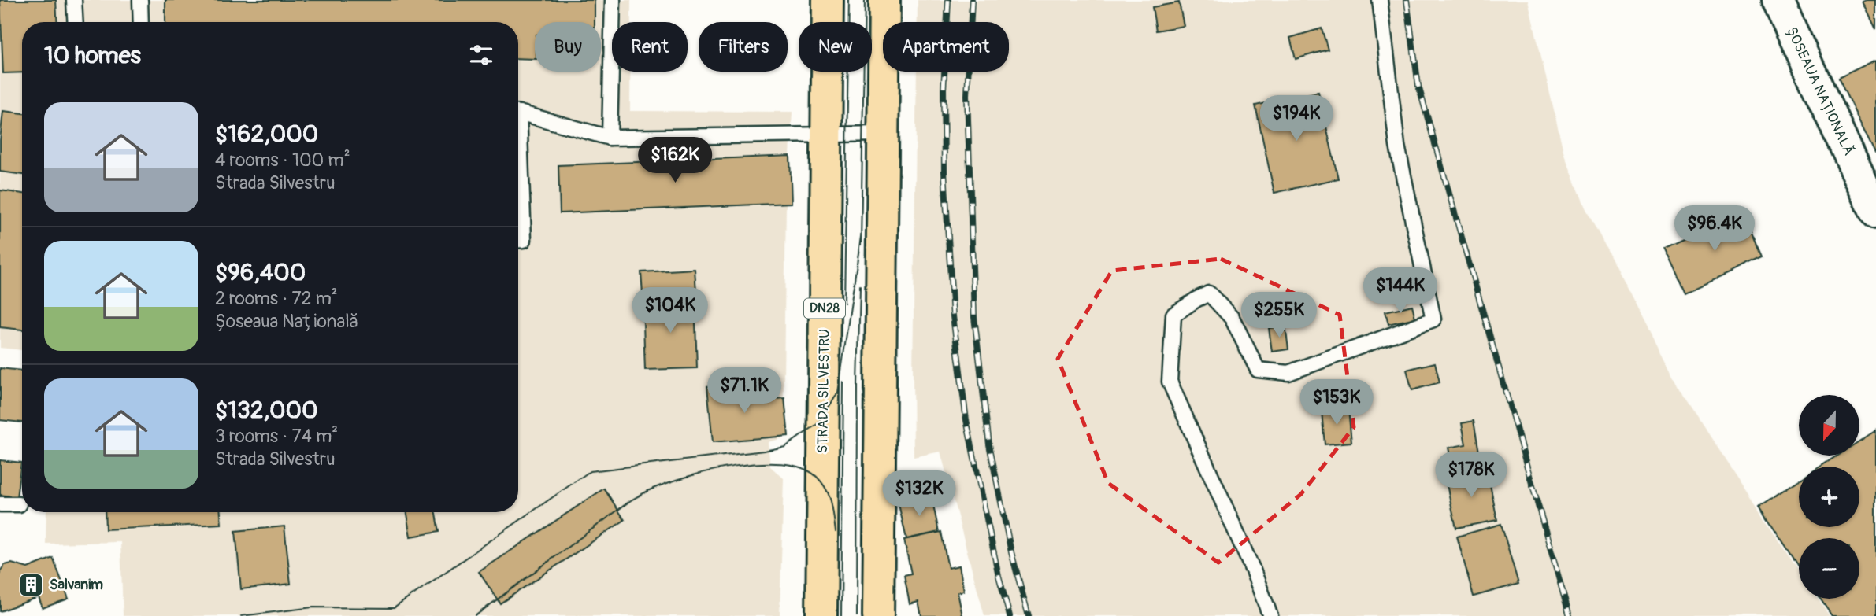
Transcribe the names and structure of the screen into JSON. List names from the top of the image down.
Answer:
{
  "streets": {
    "main road": ["DN28", "STRADA SILVESTRU"],
    "street": ["ȘOSEAUA NAȚIONALĂ"]
  },
  "places": {
    "building": ["Salvanim"]
  },
  "north": "bottom",
  "page": {
    "chip": [
      "Buy",
      "Rent",
      "Filters",
      "New",
      "Apartment"
    ],
    "heading": "10 homes",
    "list": [
      {
        "name": "$162,000",
        "note": "4 rooms · 100 m² · Strada Silvestru"
      },
      {
        "name": "$96,400",
        "note": "2 rooms · 72 m² · Șoseaua Națională"
      },
      {
        "name": "$132,000",
        "note": "3 rooms · 74 m² · Strada Silvestru"
      }
    ],
    "price": [
      "$194K",
      "$162K",
      "$96.4K",
      "$144K",
      "$104K",
      "$255K",
      "$71.1K",
      "$153K",
      "$178K",
      "$132K"
    ],
    "map_buttons": ["+", "−"]
  }
}
